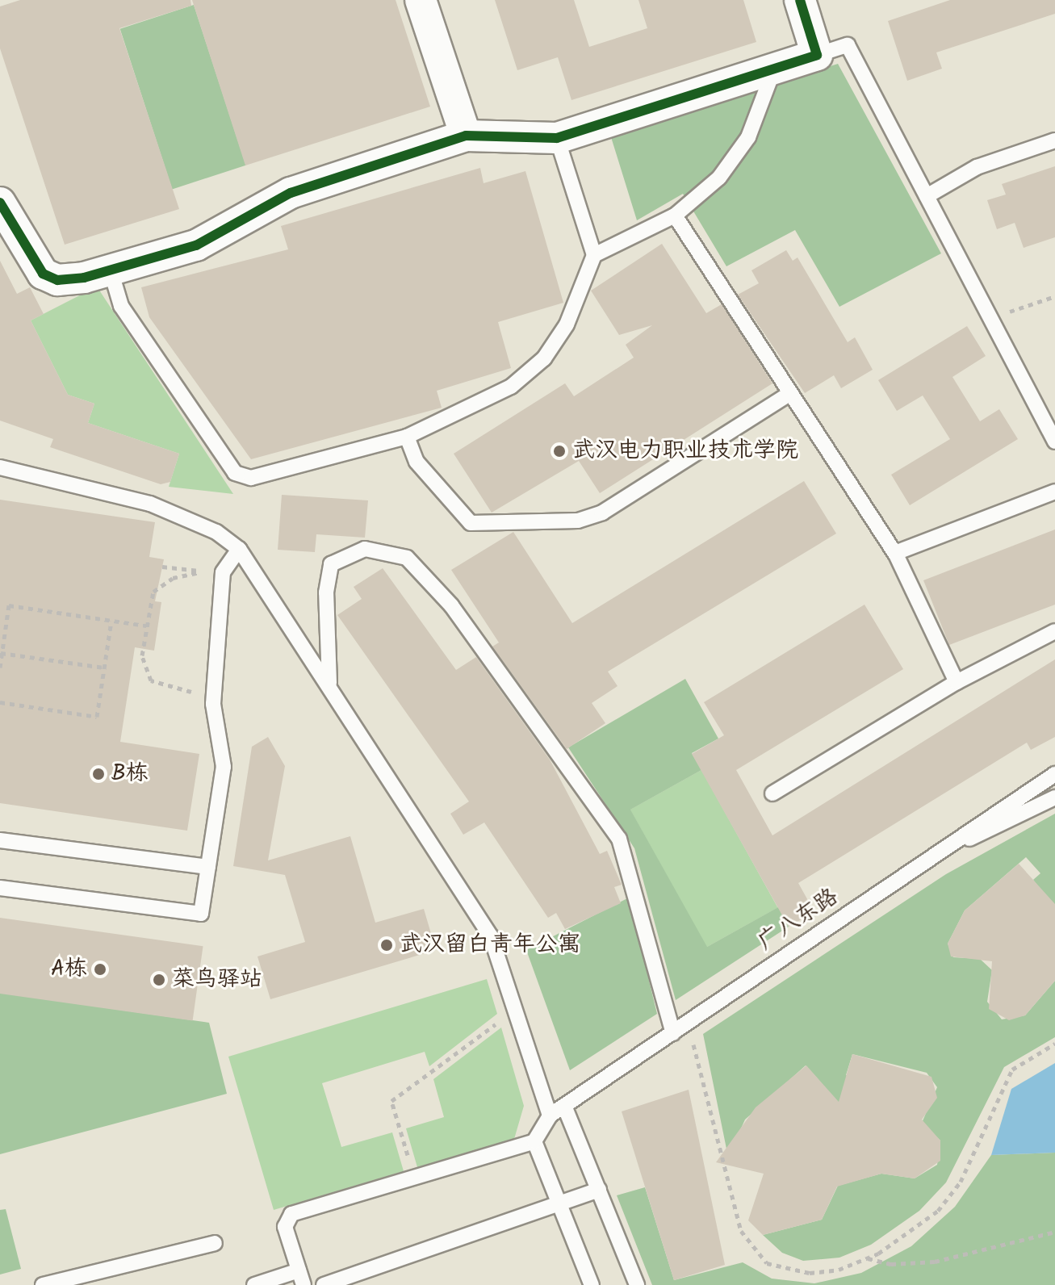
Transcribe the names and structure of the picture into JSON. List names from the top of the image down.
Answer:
{
  "streets": {
    "lane": ["广八东路"]
  },
  "places": [
    "武汉电力职业技术学院",
    "B栋",
    "武汉留白青年公寓",
    "A栋",
    "菜鸟驿站"
  ]
}
